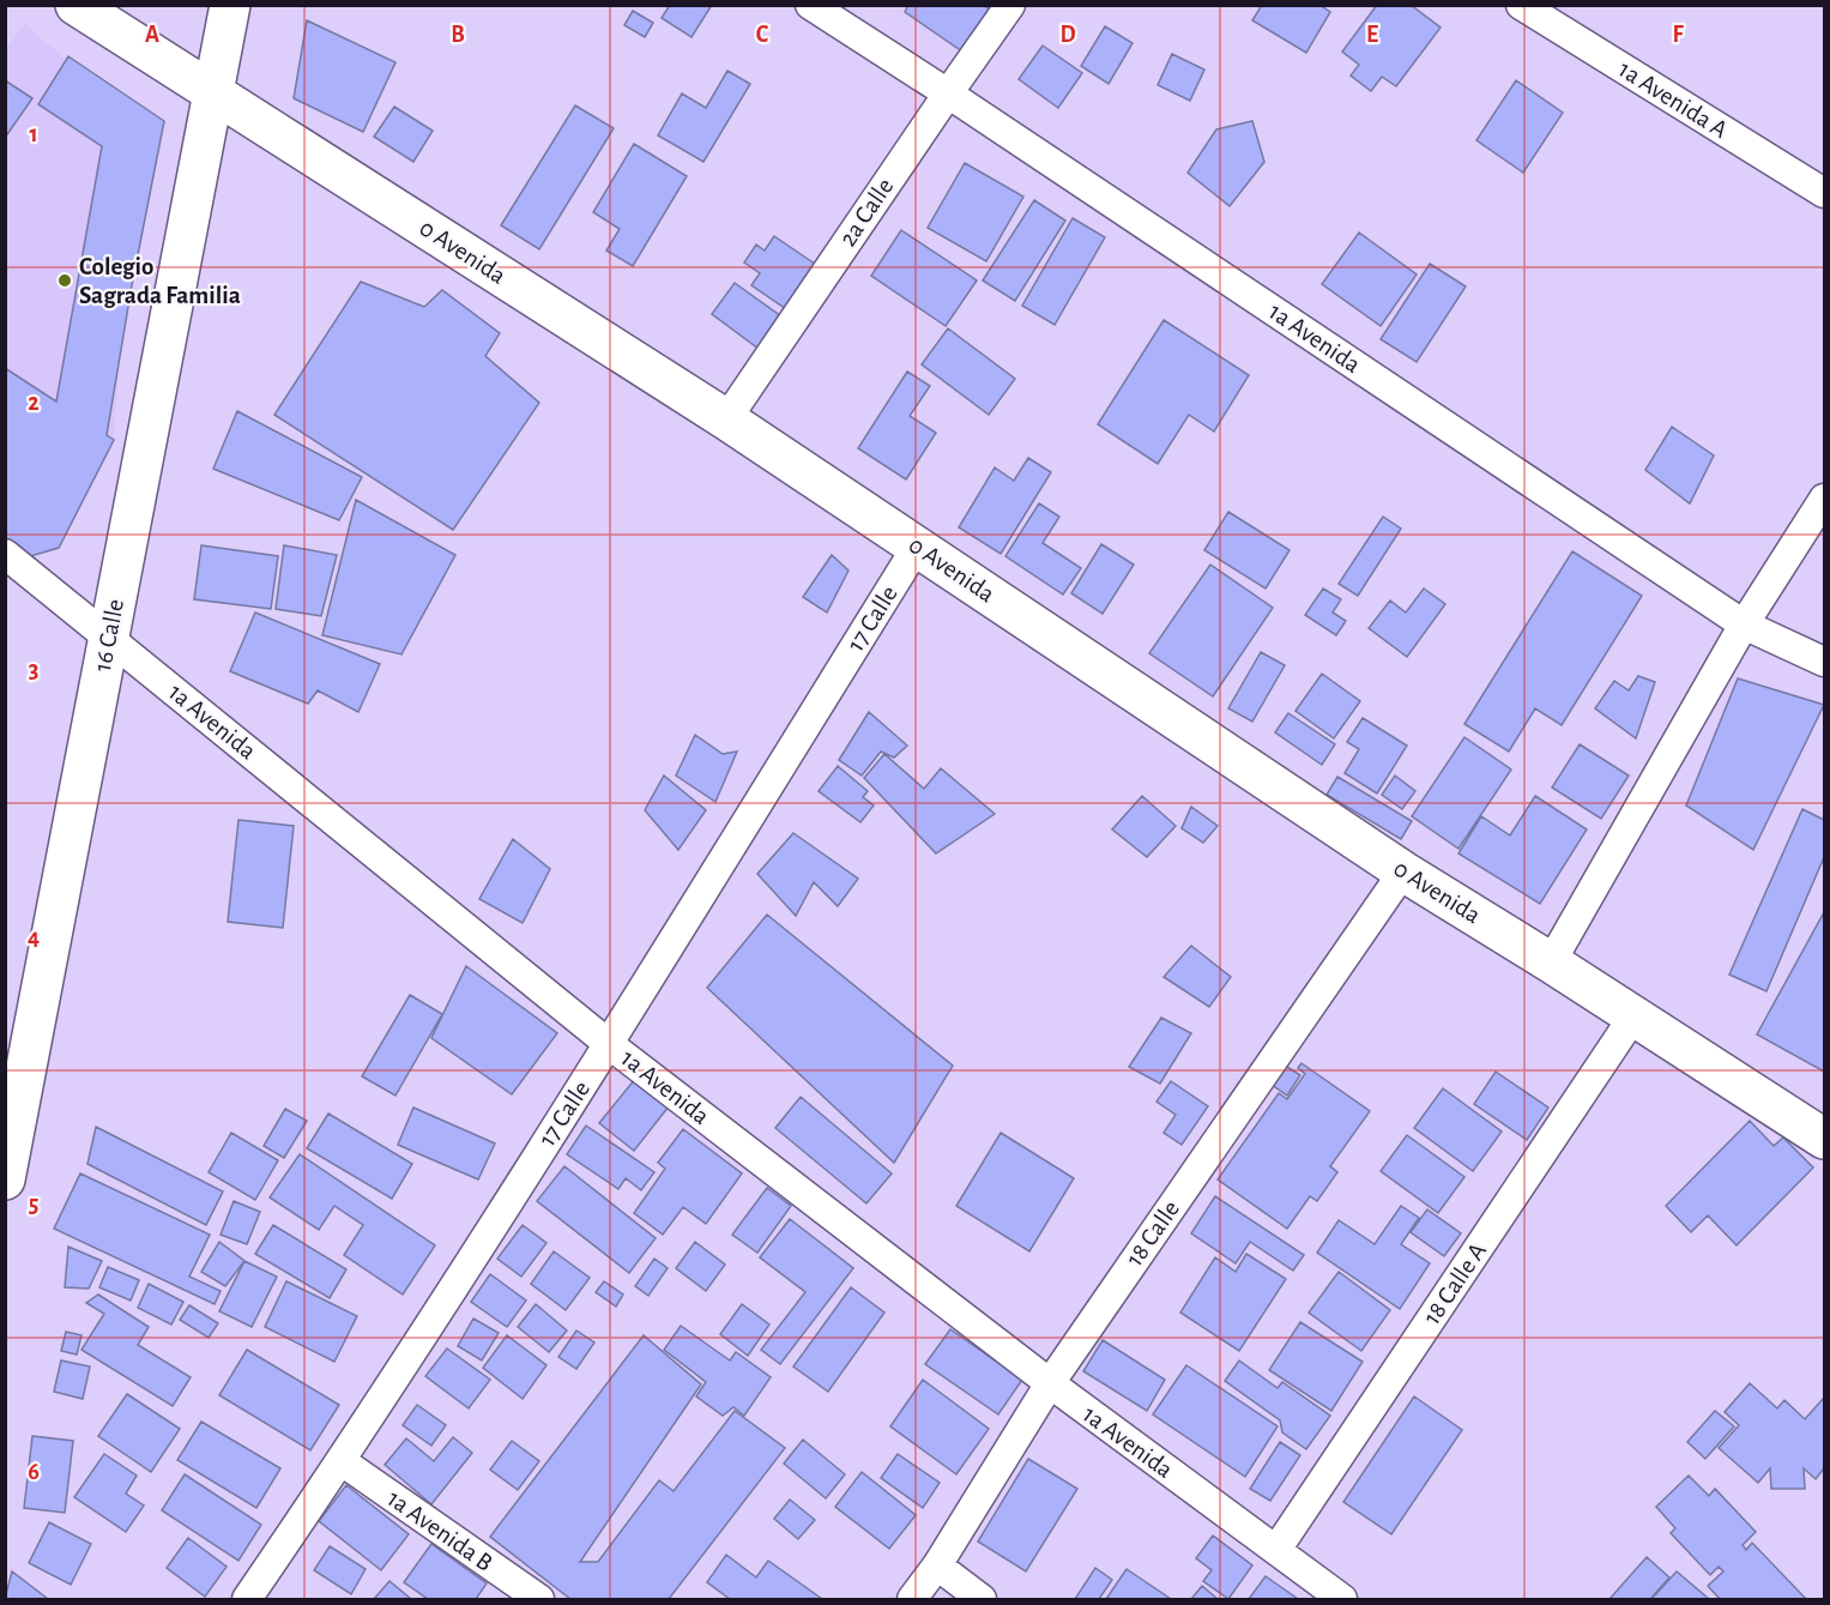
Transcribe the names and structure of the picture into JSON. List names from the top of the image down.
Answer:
{
  "streets": {
    "street": [
      "1a Avenida A",
      "2a Calle",
      "0 Avenida",
      "1a Avenida",
      "17 Calle",
      "16 Calle",
      "18 Calle",
      "18 Calle A",
      "1a Avenida B"
    ]
  },
  "crossings": [
    ["2a Calle", "0 Avenida"],
    ["2a Calle", "1a Avenida"],
    ["0 Avenida", "17 Calle"],
    ["0 Avenida", "16 Calle"],
    ["0 Avenida", "18 Calle"],
    ["0 Avenida", "18 Calle A"],
    ["1a Avenida", "17 Calle"],
    ["1a Avenida", "16 Calle"],
    ["1a Avenida", "18 Calle"],
    ["1a Avenida", "18 Calle A"],
    ["17 Calle", "1a Avenida B"]
  ],
  "places": ["Colegio Sagrada Familia"],
  "grid": {
    "columns": [
      "A",
      "B",
      "C",
      "D",
      "E",
      "F"
    ],
    "rows": [
      "1",
      "2",
      "3",
      "4",
      "5",
      "6"
    ]
  }
}
